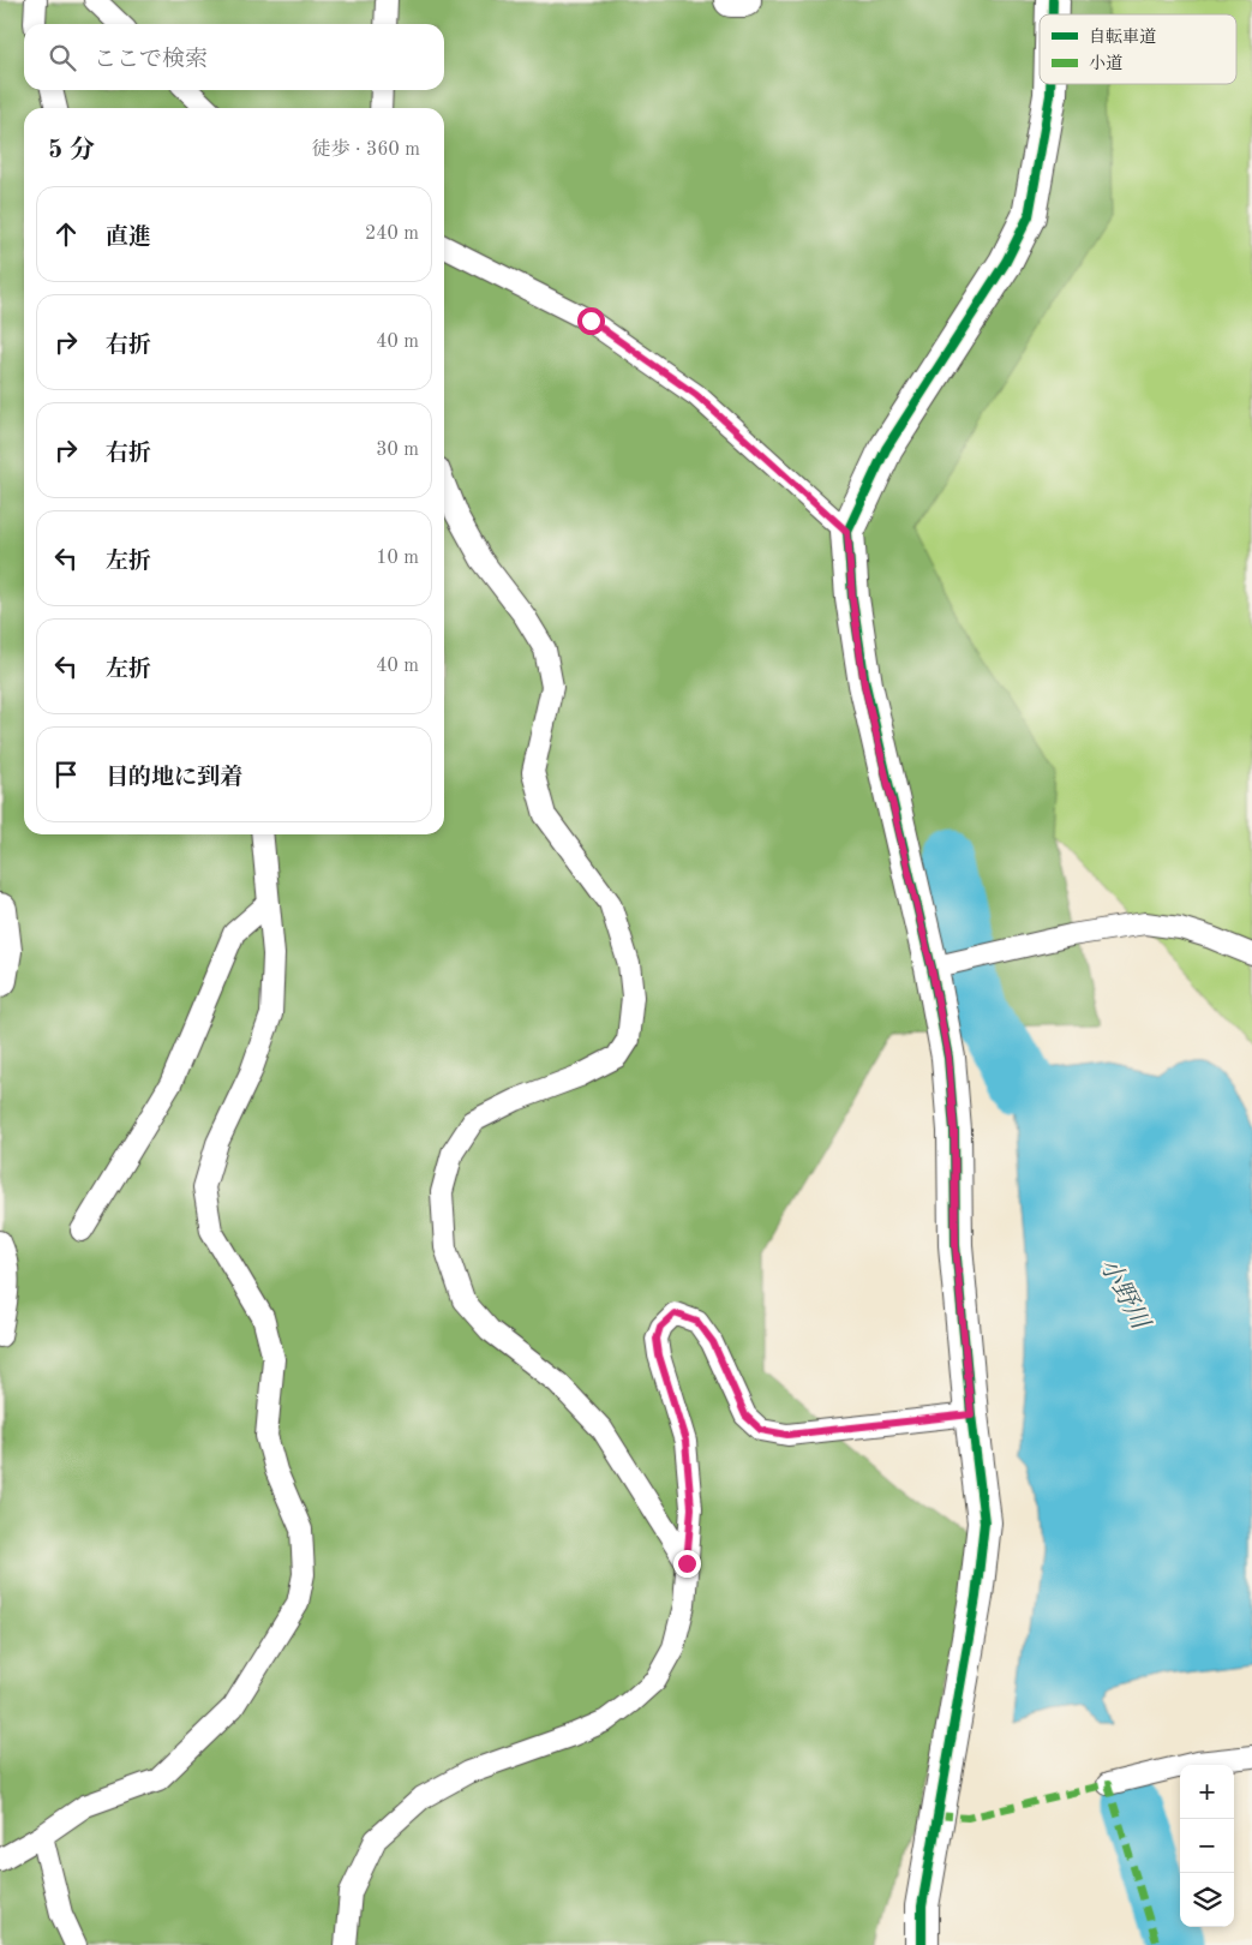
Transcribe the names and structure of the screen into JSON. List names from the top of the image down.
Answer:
{
  "water": ["小野川"],
  "legend": ["自転車道", "小道"],
  "page": {
    "search": "ここで検索",
    "heading": ["5 分", "徒歩 · 360 m"],
    "list": [
      ["直進", "240 m"],
      ["右折", "40 m"],
      ["右折", "30 m"],
      ["左折", "10 m"],
      ["左折", "40 m"],
      "目的地に到着"
    ],
    "map_buttons": ["+", "−"]
  }
}
